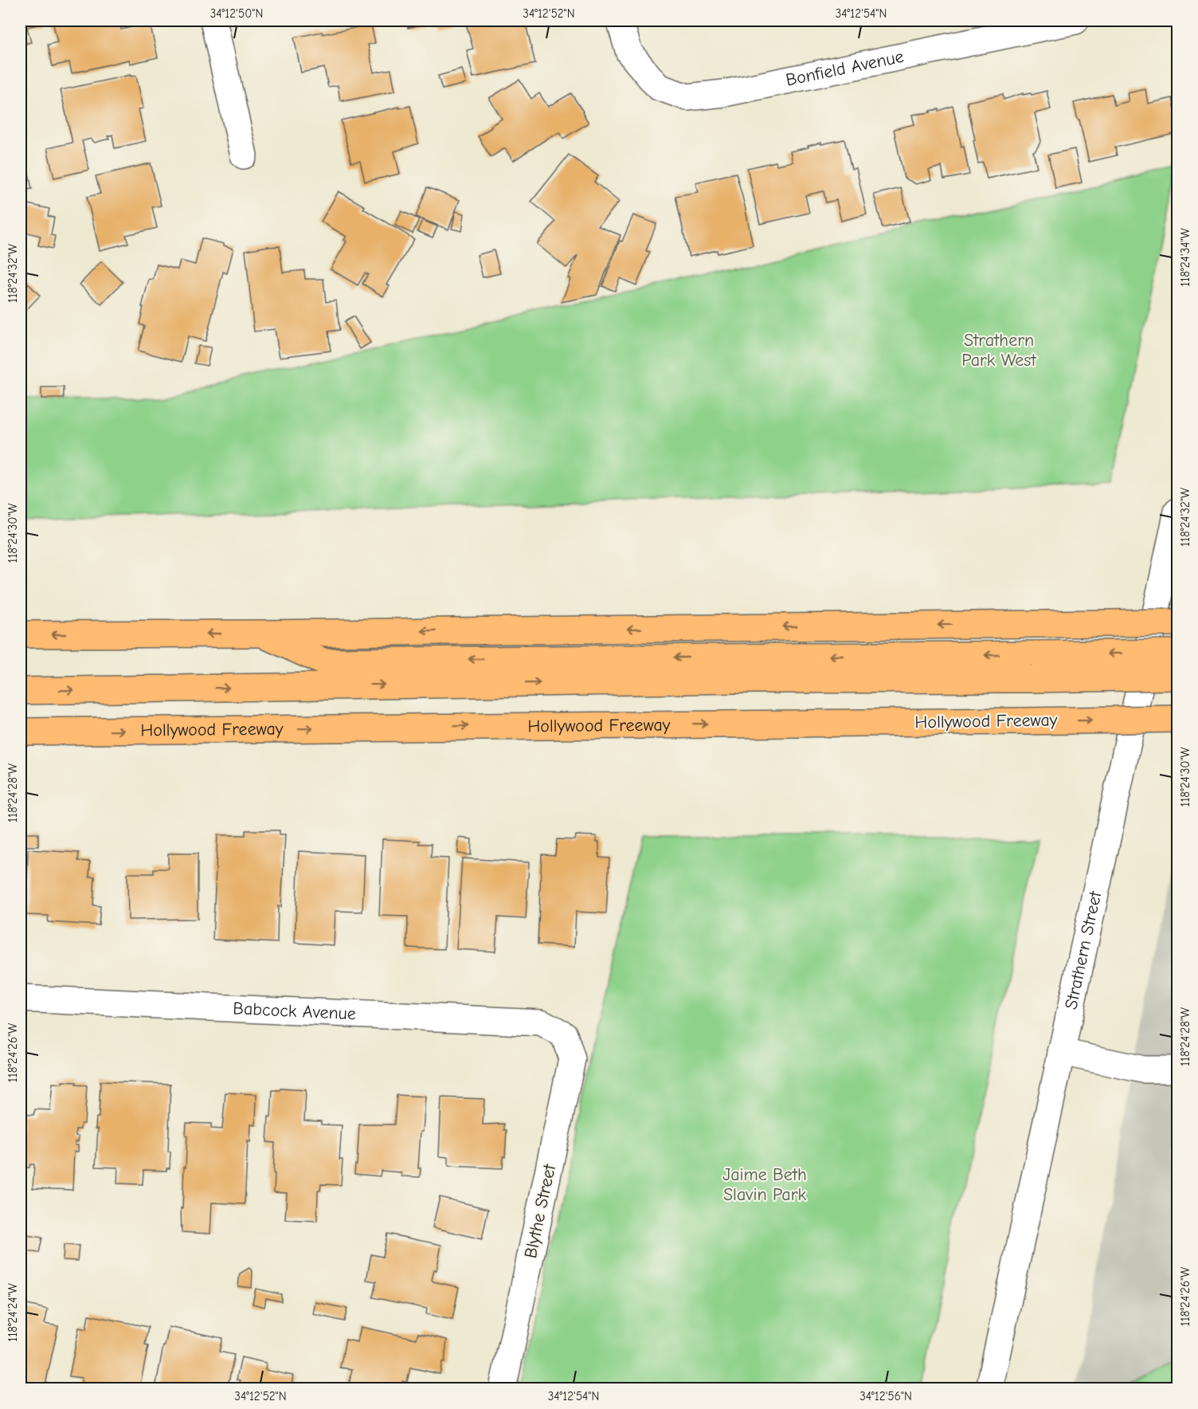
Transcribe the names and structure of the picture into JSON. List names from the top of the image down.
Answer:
{
  "streets": {
    "highway": ["Hollywood Freeway"],
    "street": [
      "Bonfield Avenue",
      "Strathern Street",
      "Babcock Avenue",
      "Blythe Street"
    ]
  },
  "crossings": [
    ["Babcock Avenue", "Blythe Street"]
  ],
  "parks": ["Strathern Park West", "Jaime Beth Slavin Park"],
  "coordinates": [
    "34°12'50\"N",
    "34°12'52\"N",
    "34°12'54\"N",
    "118°24'34\"W",
    "118°24'32\"W",
    "118°24'30\"W",
    "118°24'28\"W",
    "118°24'26\"W",
    "118°24'24\"W",
    "34°12'56\"N"
  ]
}
